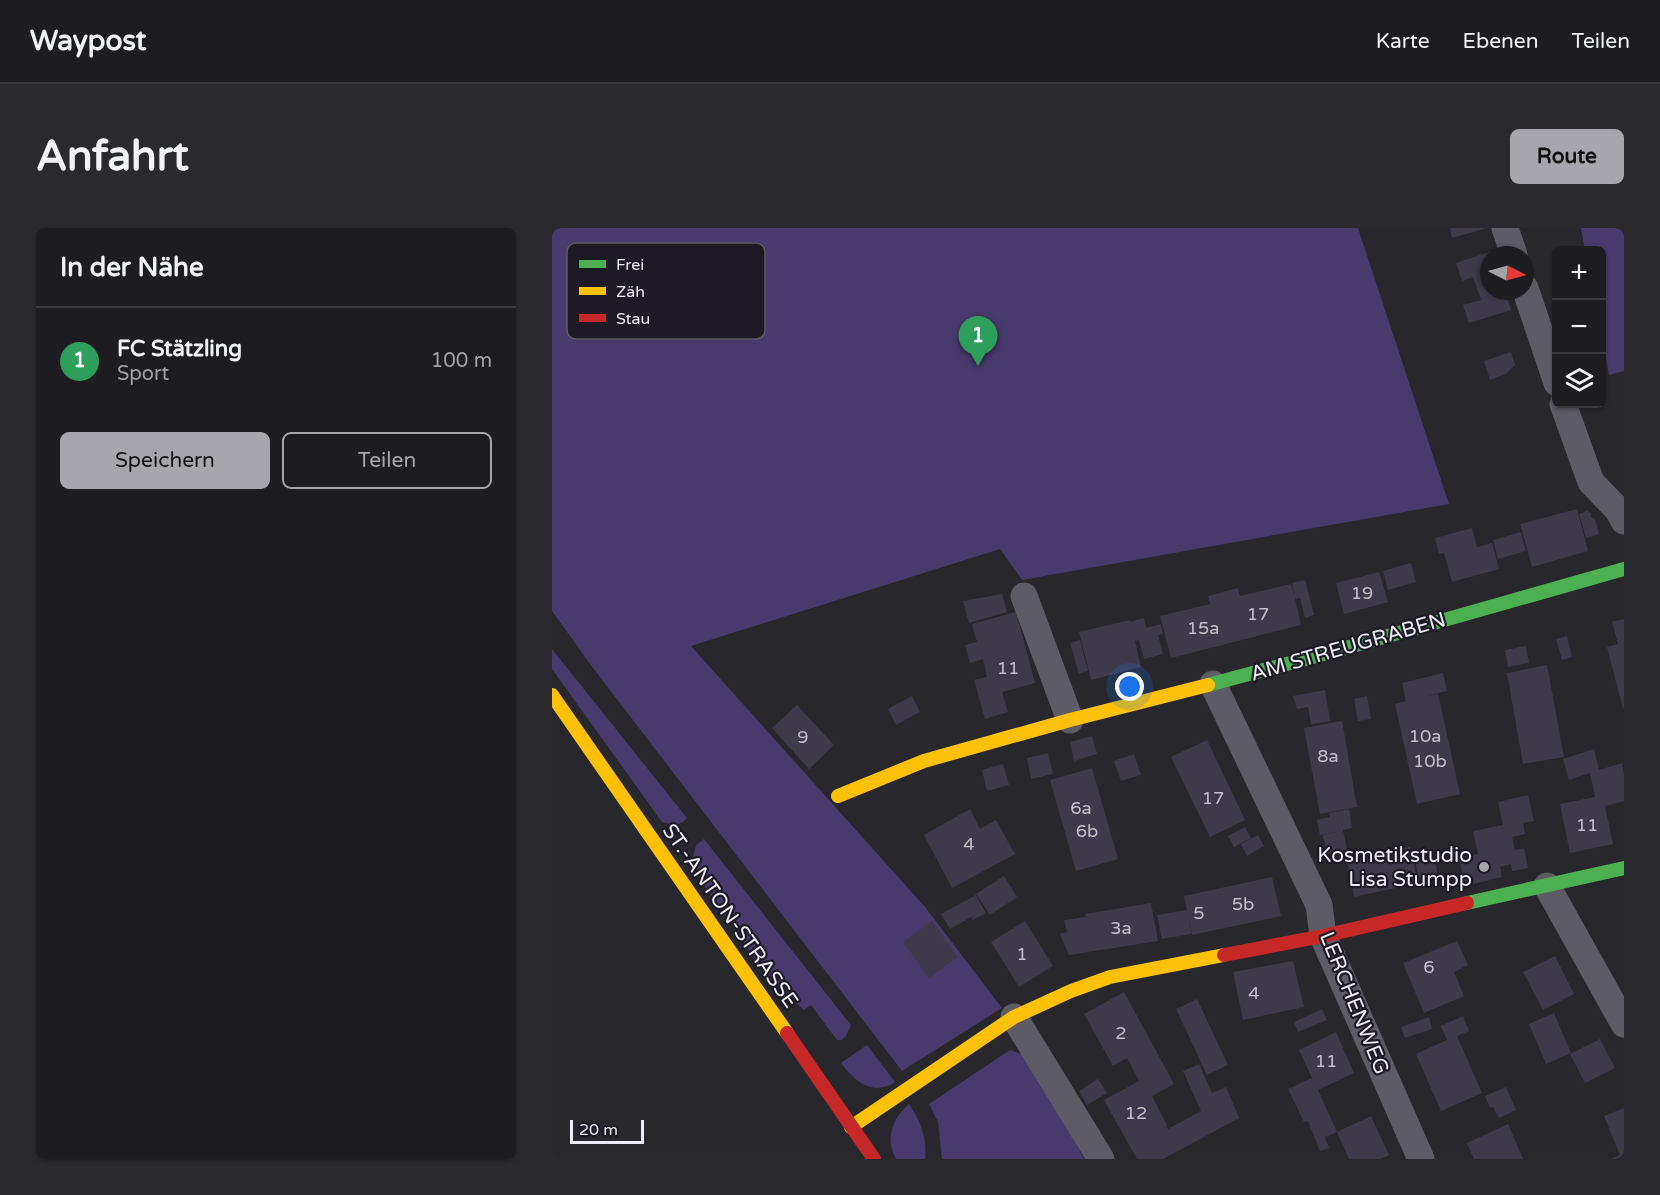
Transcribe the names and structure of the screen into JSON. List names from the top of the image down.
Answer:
{
  "streets": {
    "street": ["AM STREUGRABEN", "ST.-ANTON-STRASSE", "LERCHENWEG"]
  },
  "crossings": [
    ["AM STREUGRABEN", "LERCHENWEG"]
  ],
  "places": ["Kosmetikstudio Lisa Stumpp"],
  "house_numbers": [
    "19",
    "17",
    "15a",
    "11",
    "10a",
    "9",
    "8a",
    "10b",
    "17",
    "6a",
    "11",
    "6b",
    "4",
    "5b",
    "5",
    "3a",
    "1",
    "6",
    "4",
    "2",
    "11",
    "12"
  ],
  "legend": ["Frei", "Zäh", "Stau"],
  "scale_bar": "20 m",
  "north": "right",
  "page": {
    "header": "Waypost",
    "nav": ["Karte", "Ebenen", "Teilen"],
    "buttons": [
      "Route",
      ["Speichern", "Teilen"]
    ],
    "title": "Anfahrt",
    "heading": "In der Nähe",
    "map_buttons": ["+", "−"],
    "list": [
      {
        "mark": "1",
        "name": "FC Stätzling",
        "note": "Sport",
        "value": "100 m"
      }
    ],
    "pins": "1",
    "scale": "20 m"
  }
}
